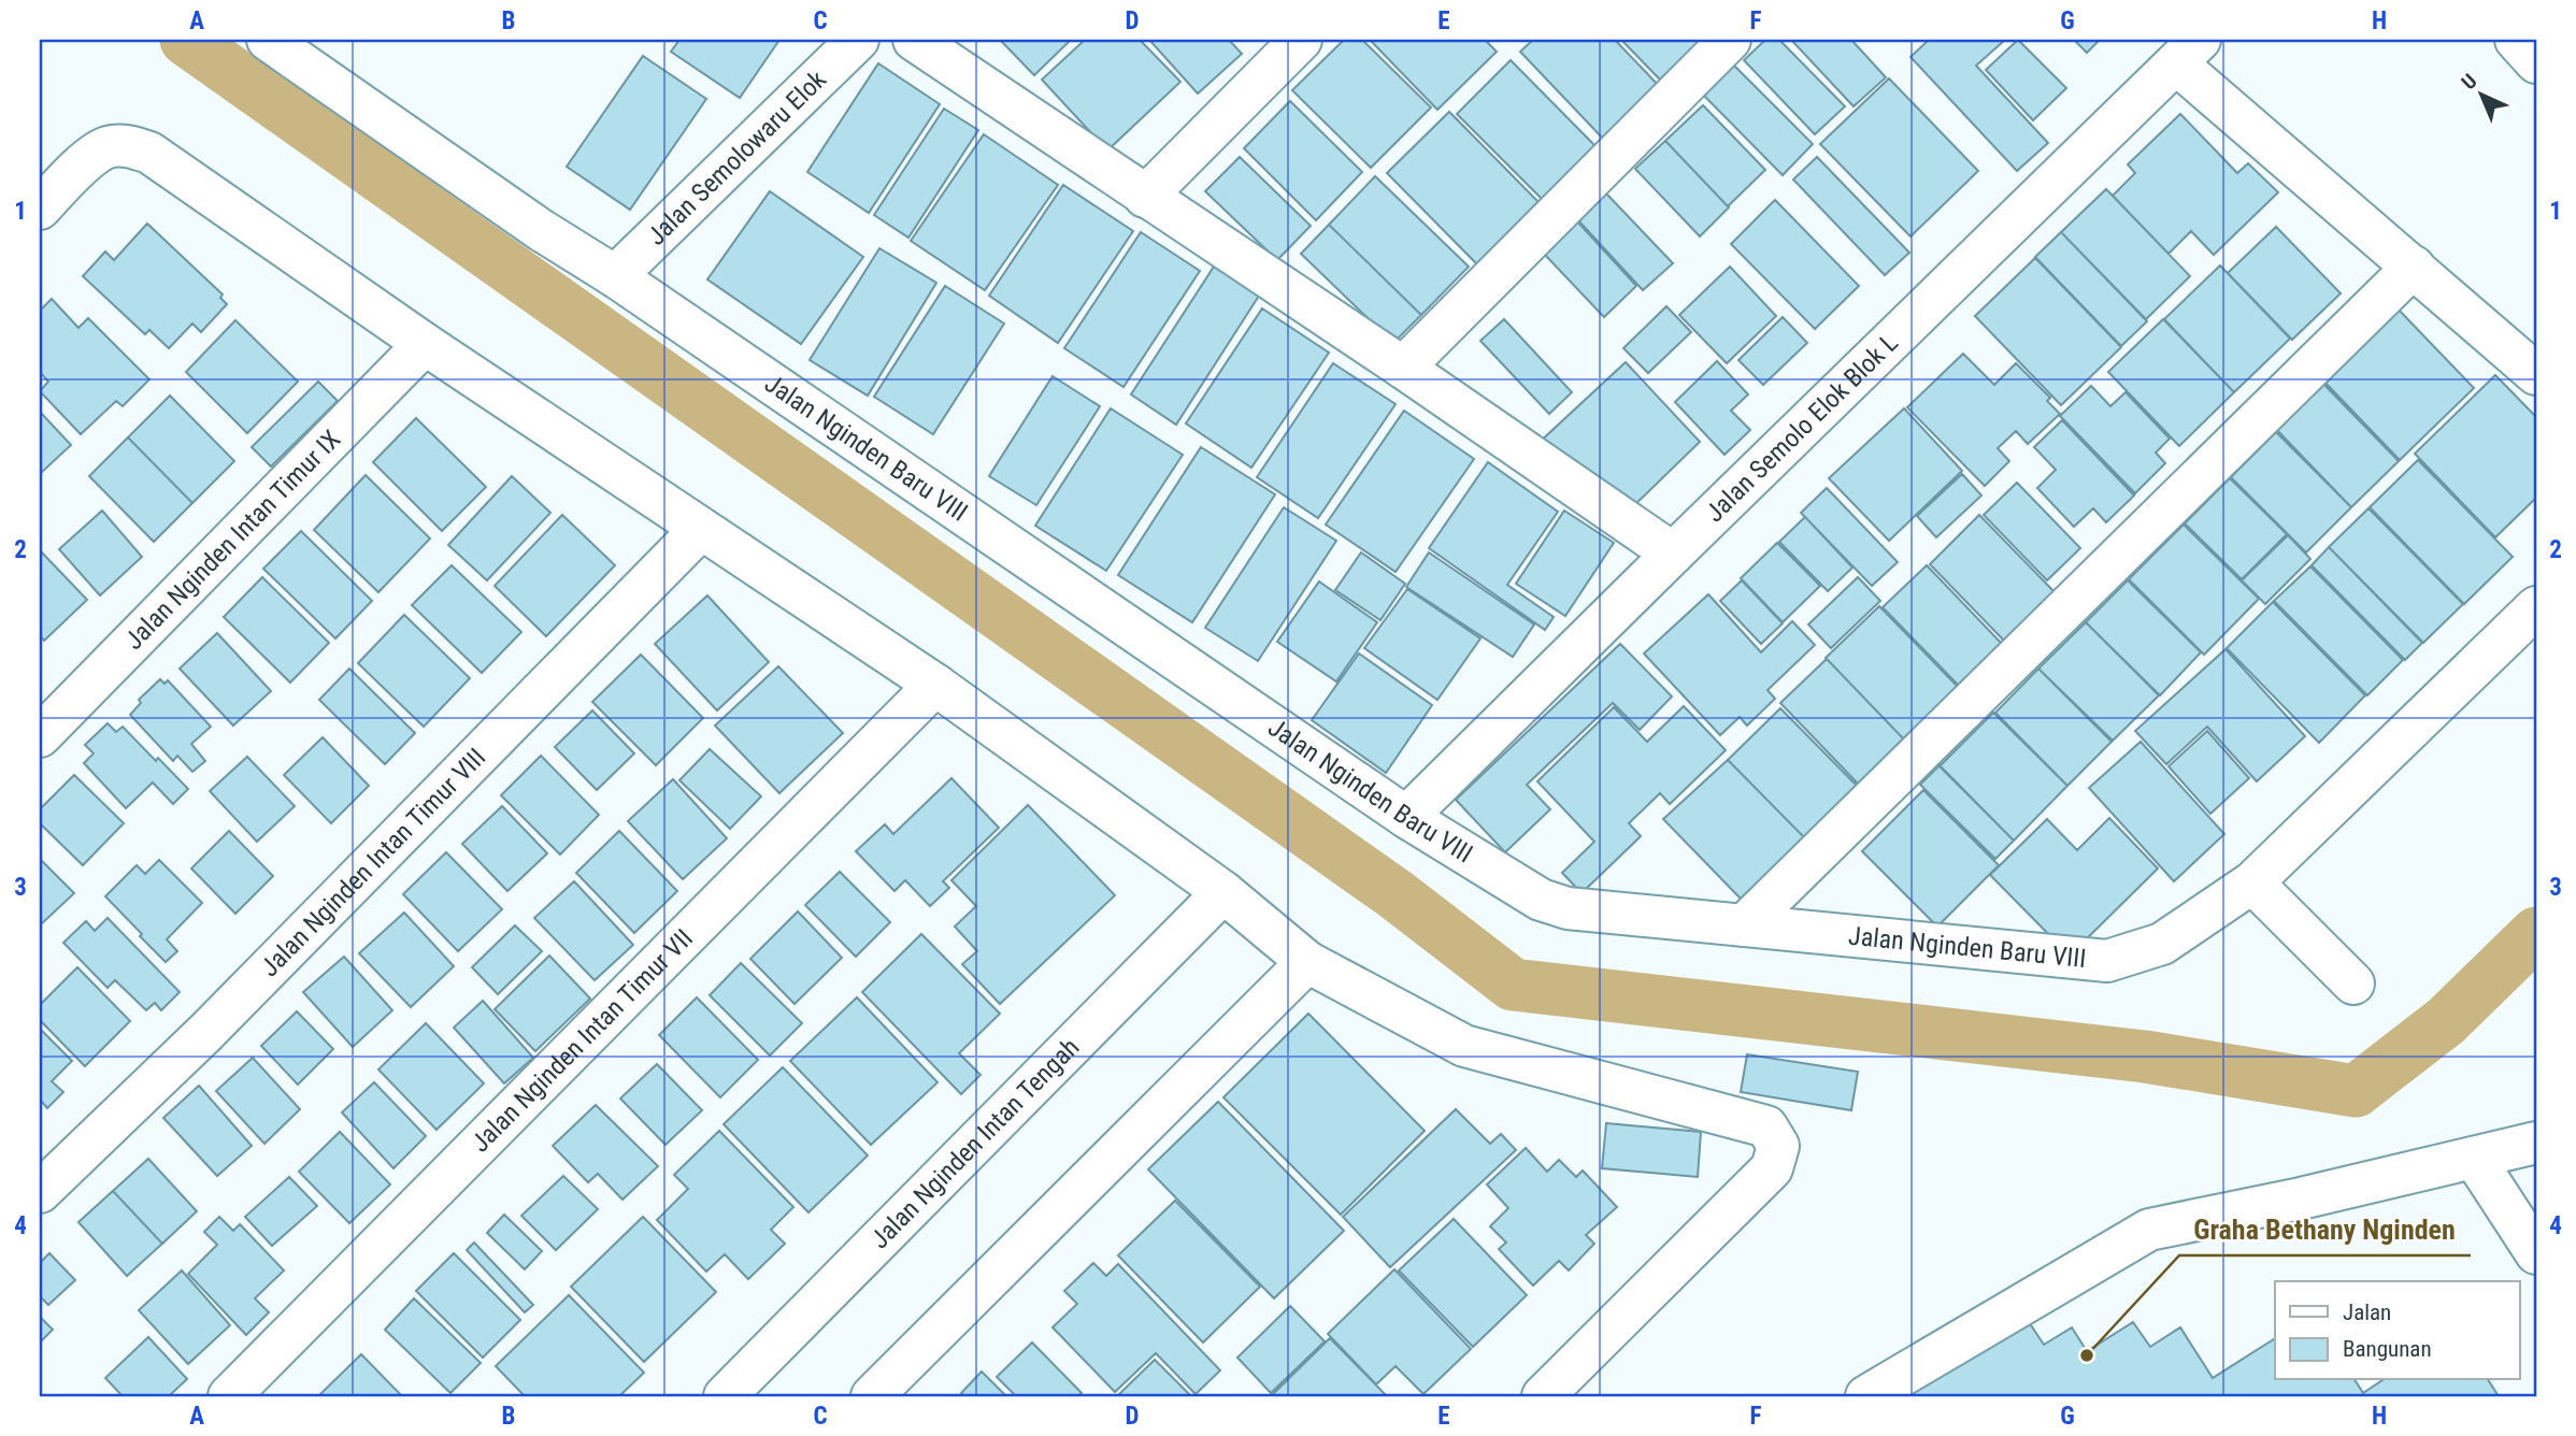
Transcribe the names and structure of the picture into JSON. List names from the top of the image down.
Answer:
{
  "streets": {
    "street": [
      "Jalan Semolowaru Elok",
      "Jalan Semolo Elok Blok L",
      "Jalan Nginden Baru VIII",
      "Jalan Nginden Intan Timur IX",
      "Jalan Nginden Intan Timur VIII",
      "Jalan Nginden Intan Timur VII",
      "Jalan Nginden Intan Tengah"
    ]
  },
  "crossings": [
    ["Jalan Semolowaru Elok", "Jalan Nginden Baru VIII"],
    ["Jalan Semolo Elok Blok L", "Jalan Nginden Baru VIII"]
  ],
  "places": ["Graha Bethany Nginden"],
  "legend": ["Jalan", "Bangunan"],
  "north": "top left",
  "grid": {
    "columns": [
      "A",
      "B",
      "C",
      "D",
      "E",
      "F",
      "G",
      "H"
    ],
    "rows": [
      "1",
      "2",
      "3",
      "4"
    ]
  }
}
